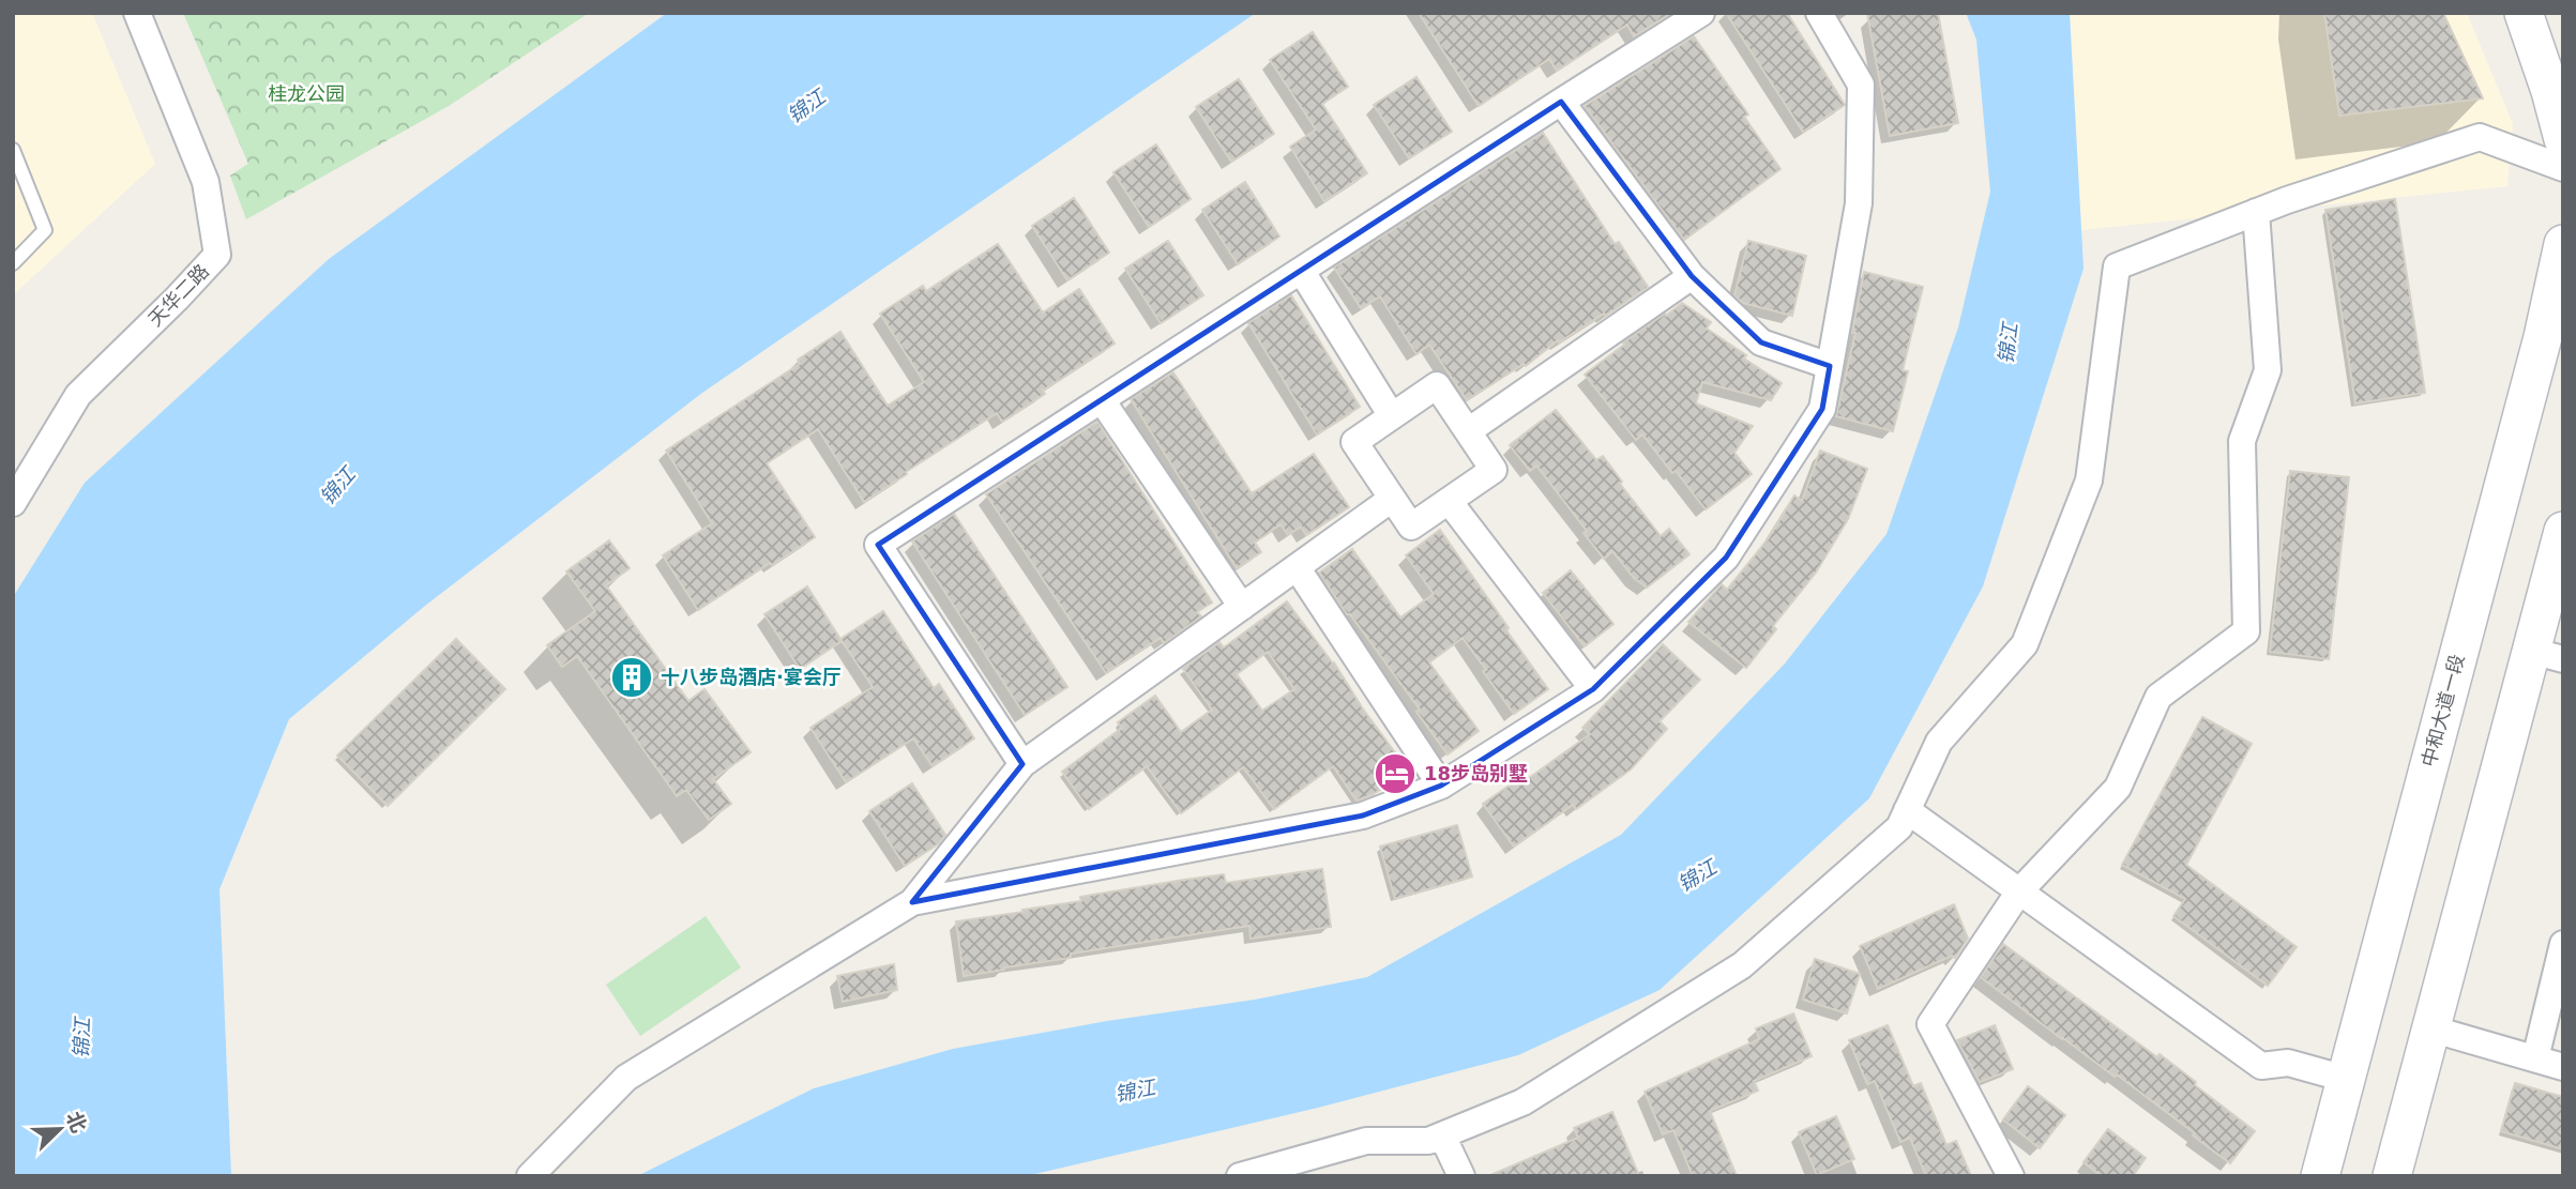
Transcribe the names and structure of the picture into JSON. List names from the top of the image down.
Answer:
{
  "streets": {
    "main road": ["中和大道一段"],
    "street": ["天华二路"]
  },
  "water": ["锦江"],
  "parks": ["桂龙公园"],
  "places": {
    "building": ["十八步岛酒店·宴会厅"],
    "hotel": ["18步岛别墅"]
  },
  "north": "top right"
}
